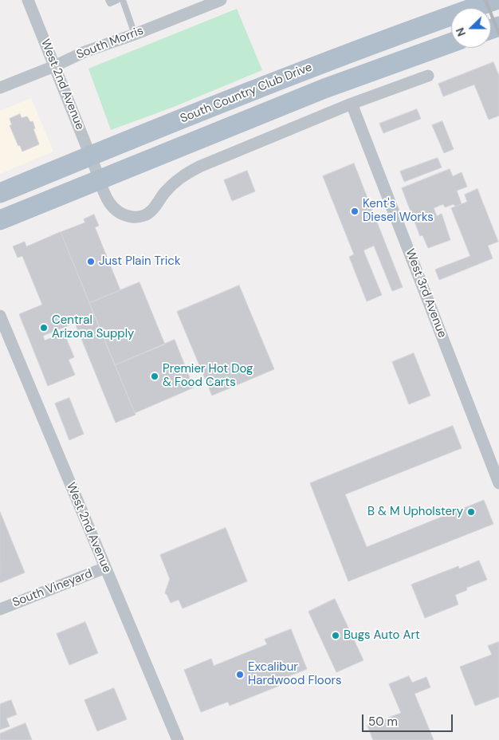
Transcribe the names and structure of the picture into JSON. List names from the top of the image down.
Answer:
{
  "streets": {
    "main road": ["South Country Club Drive"],
    "street": [
      "South Morris",
      "West 2nd Avenue",
      "West 3rd Avenue",
      "South Vineyard"
    ]
  },
  "crossings": [
    ["South Morris", "West 2nd Avenue"],
    ["West 2nd Avenue", "South Country Club Drive"],
    ["West 2nd Avenue", "South Vineyard"]
  ],
  "places": [
    "Kent's Diesel Works",
    "Just Plain Trick",
    "Central Arizona Supply",
    "Premier Hot Dog & Food Carts",
    "B & M Upholstery",
    "Bugs Auto Art",
    "Excalibur Hardwood Floors"
  ],
  "scale_bar": "50 m",
  "north": "left"
}
